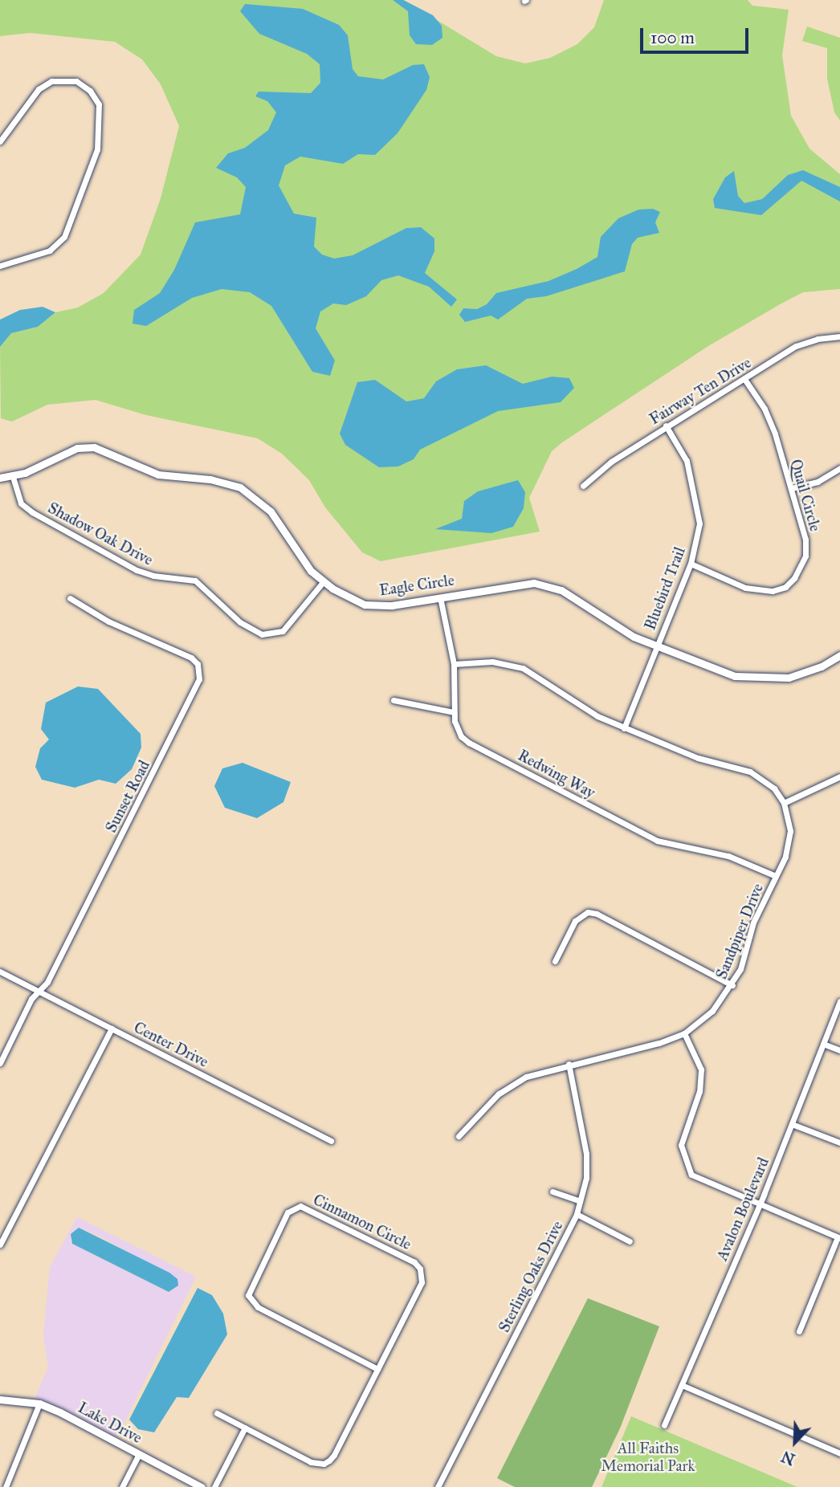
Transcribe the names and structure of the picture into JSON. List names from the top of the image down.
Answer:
{
  "streets": {
    "street": [
      "Fairway Ten Drive",
      "Quail Circle",
      "Shadow Oak Drive",
      "Eagle Circle",
      "Bluebird Trail",
      "Redwing Way",
      "Sunset Road",
      "Sandpiper Drive",
      "Center Drive",
      "Avalon Boulevard",
      "Cinnamon Circle",
      "Sterling Oaks Drive",
      "Lake Drive"
    ]
  },
  "crossings": [
    ["Fairway Ten Drive", "Quail Circle"],
    ["Fairway Ten Drive", "Bluebird Trail"],
    ["Quail Circle", "Bluebird Trail"],
    ["Shadow Oak Drive", "Eagle Circle"],
    ["Eagle Circle", "Bluebird Trail"],
    ["Eagle Circle", "Redwing Way"],
    ["Redwing Way", "Sandpiper Drive"],
    ["Sunset Road", "Center Drive"],
    ["Sandpiper Drive", "Sterling Oaks Drive"]
  ],
  "parks": ["All Faiths Memorial Park"],
  "scale_bar": "100 m",
  "north": "bottom left"
}
